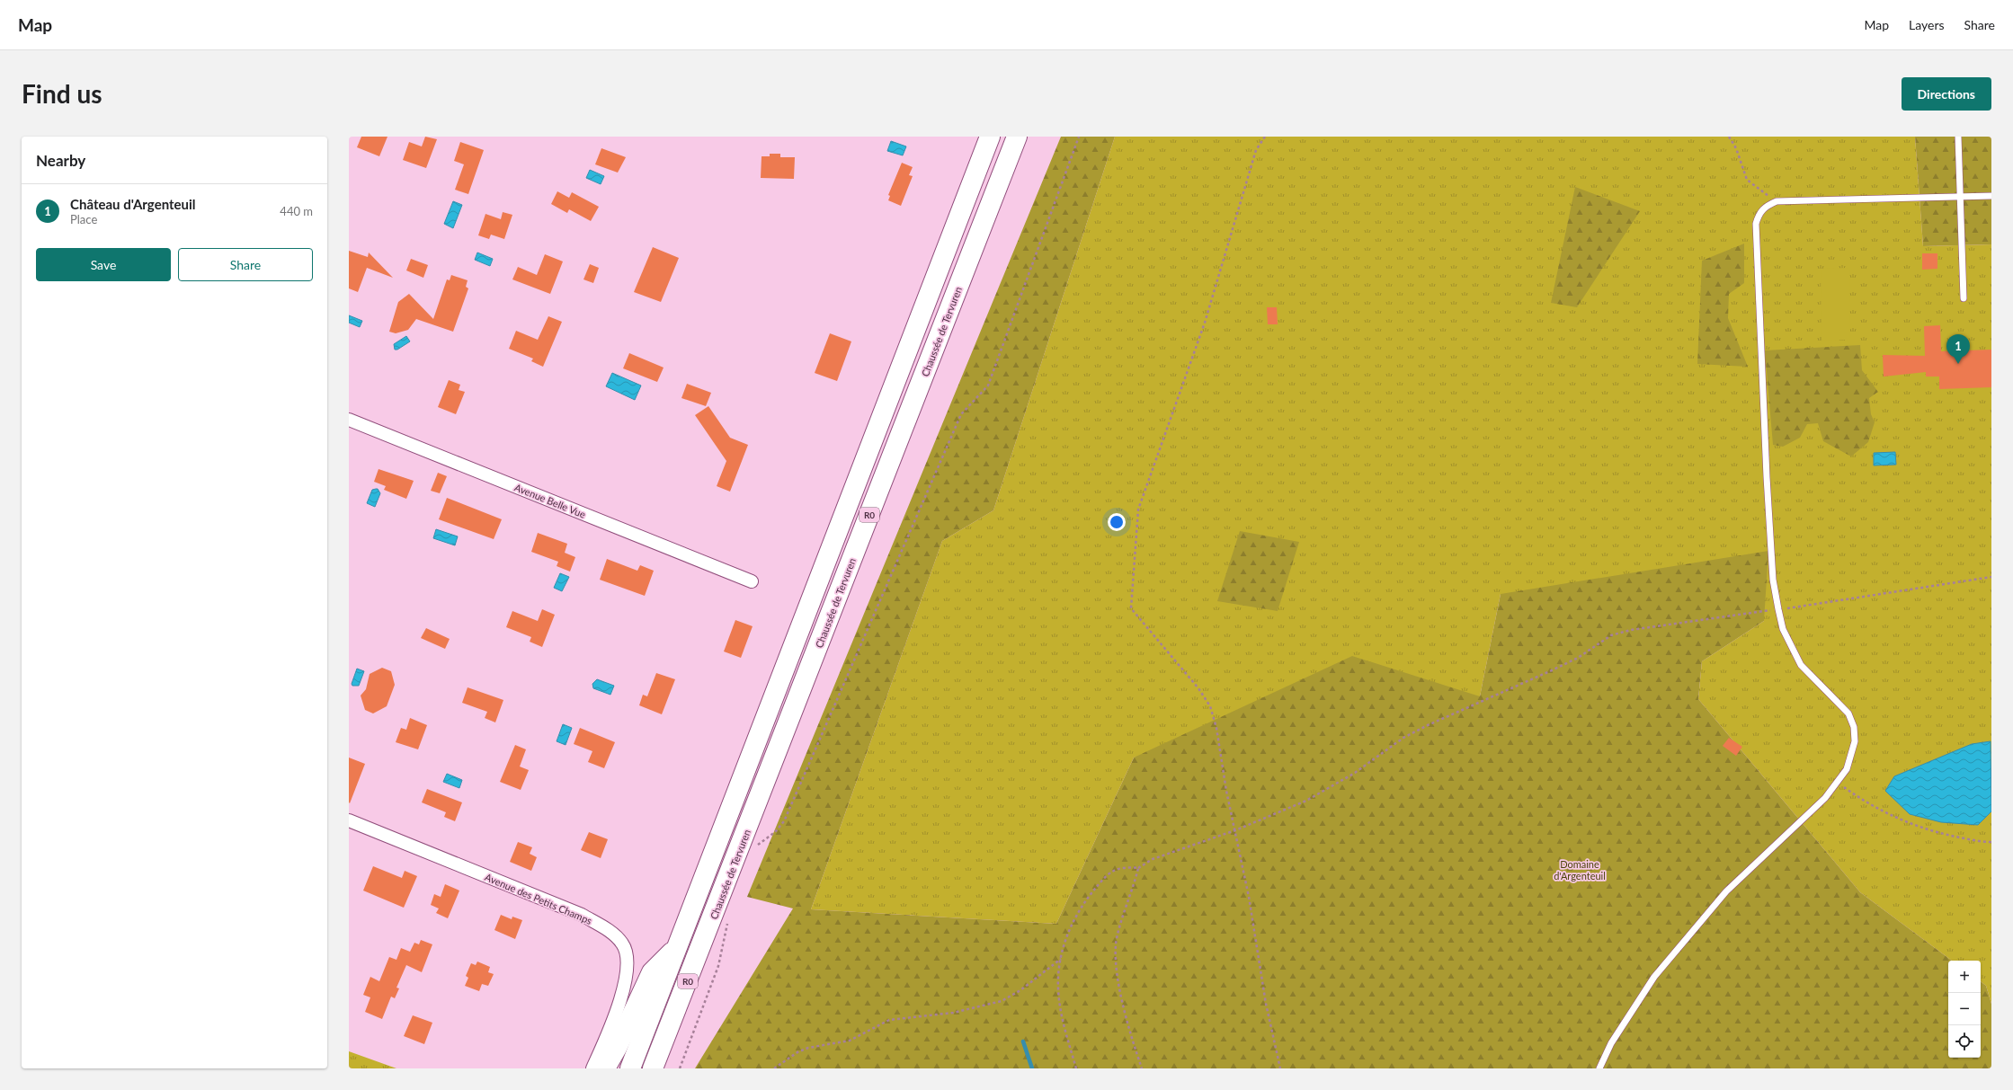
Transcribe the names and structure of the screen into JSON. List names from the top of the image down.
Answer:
{
  "streets": {
    "highway": ["Chaussée de Tervuren", "R0"],
    "street": ["Avenue Belle Vue", "Avenue des Petits Champs"]
  },
  "parks": ["Domaine d'Argenteuil"],
  "page": {
    "header": "Map",
    "nav": ["Map", "Layers", "Share"],
    "buttons": [
      "Directions",
      ["Save", "Share"]
    ],
    "title": "Find us",
    "heading": "Nearby",
    "list": [
      {
        "mark": "1",
        "name": "Château d'Argenteuil",
        "note": "Place",
        "value": "440 m"
      }
    ],
    "pins": "1",
    "map_buttons": ["+", "−"]
  }
}
